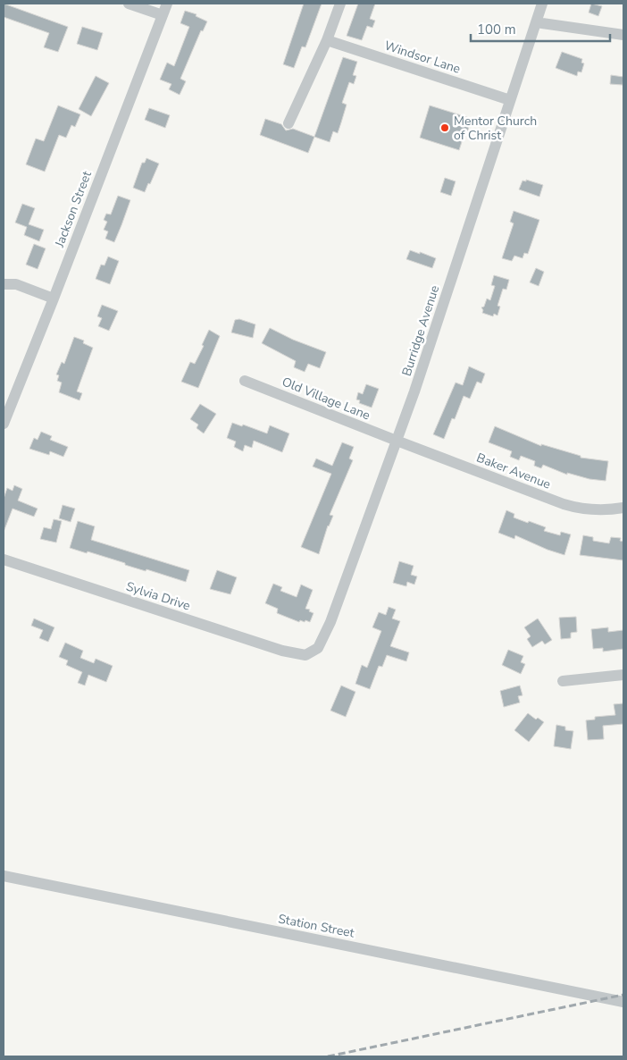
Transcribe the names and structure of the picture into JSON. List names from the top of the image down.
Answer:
{
  "streets": {
    "street": [
      "Windsor Lane",
      "Jackson Street",
      "Burridge Avenue",
      "Old Village Lane",
      "Baker Avenue",
      "Sylvia Drive",
      "Station Street"
    ]
  },
  "crossings": [
    ["Windsor Lane", "Burridge Avenue"],
    ["Burridge Avenue", "Old Village Lane"],
    ["Burridge Avenue", "Baker Avenue"],
    ["Burridge Avenue", "Sylvia Drive"],
    ["Old Village Lane", "Baker Avenue"]
  ],
  "places": ["Mentor Church of Christ"],
  "scale_bar": "100 m"
}
